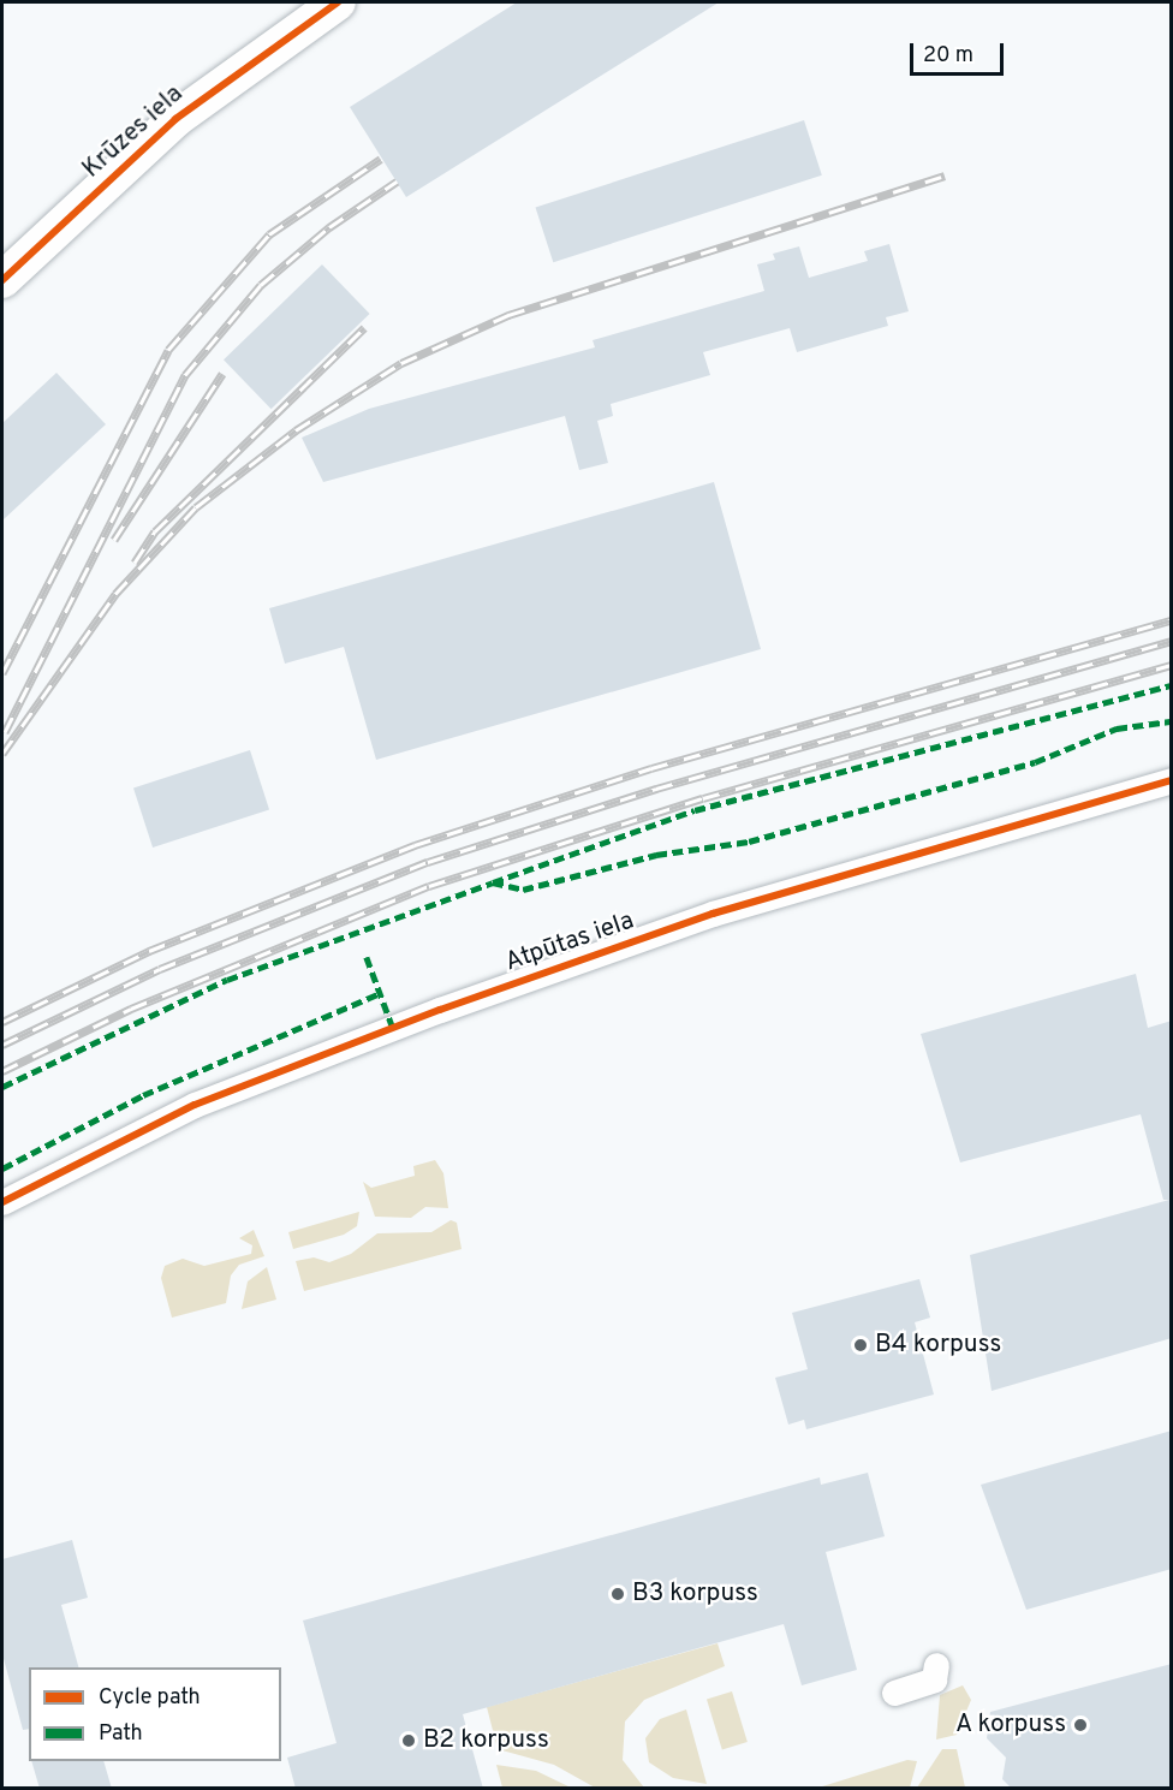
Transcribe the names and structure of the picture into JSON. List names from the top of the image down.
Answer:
{
  "streets": {
    "street": ["Krūzes iela", "Atpūtas iela"]
  },
  "places": [
    "B4 korpuss",
    "B3 korpuss",
    "A korpuss",
    "B2 korpuss"
  ],
  "legend": ["Cycle path", "Path"],
  "scale_bar": "20 m"
}
